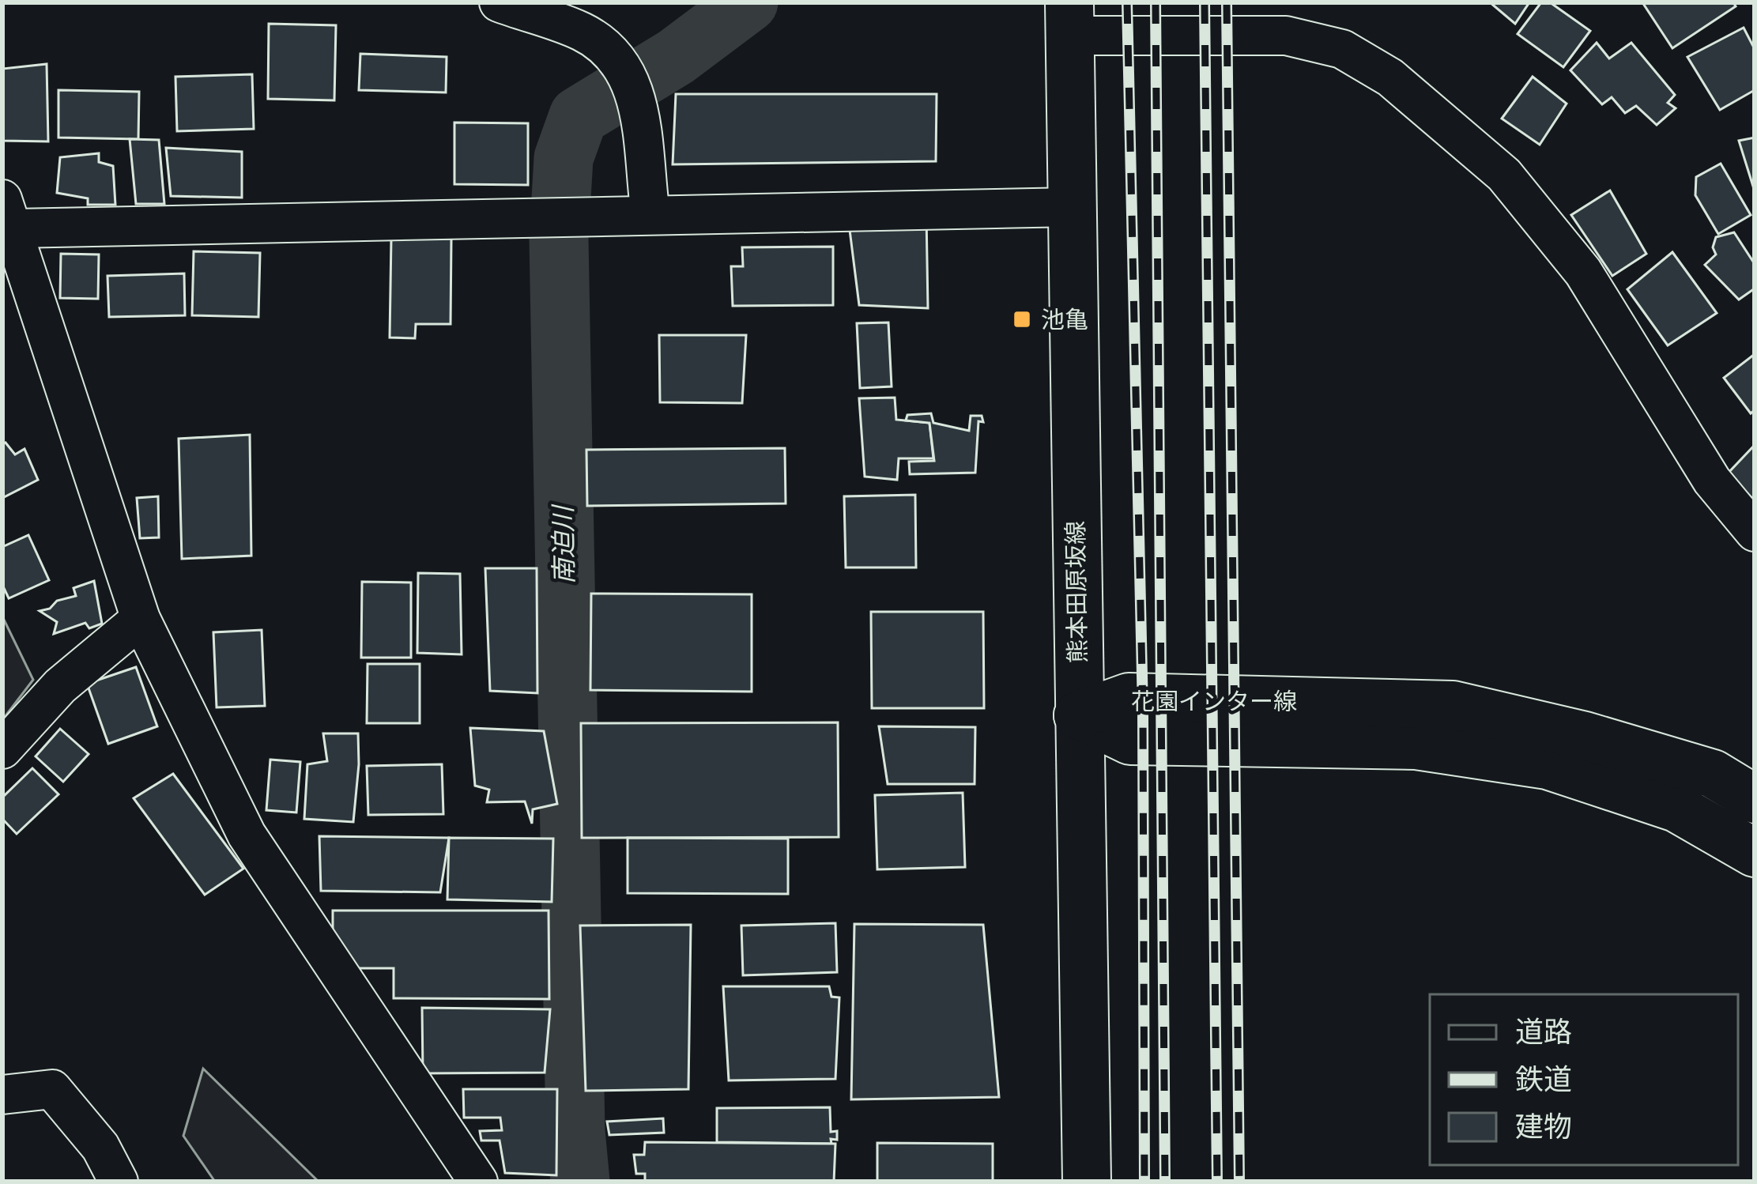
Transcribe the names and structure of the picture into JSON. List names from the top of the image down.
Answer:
{
  "streets": {
    "main road": ["熊本田原坂線", "花園インター線"]
  },
  "crossings": [
    ["熊本田原坂線", "花園インター線"]
  ],
  "water": ["南迫川"],
  "places": {
    "transit": ["池亀"]
  },
  "legend": ["道路", "鉄道", "建物"]
}
